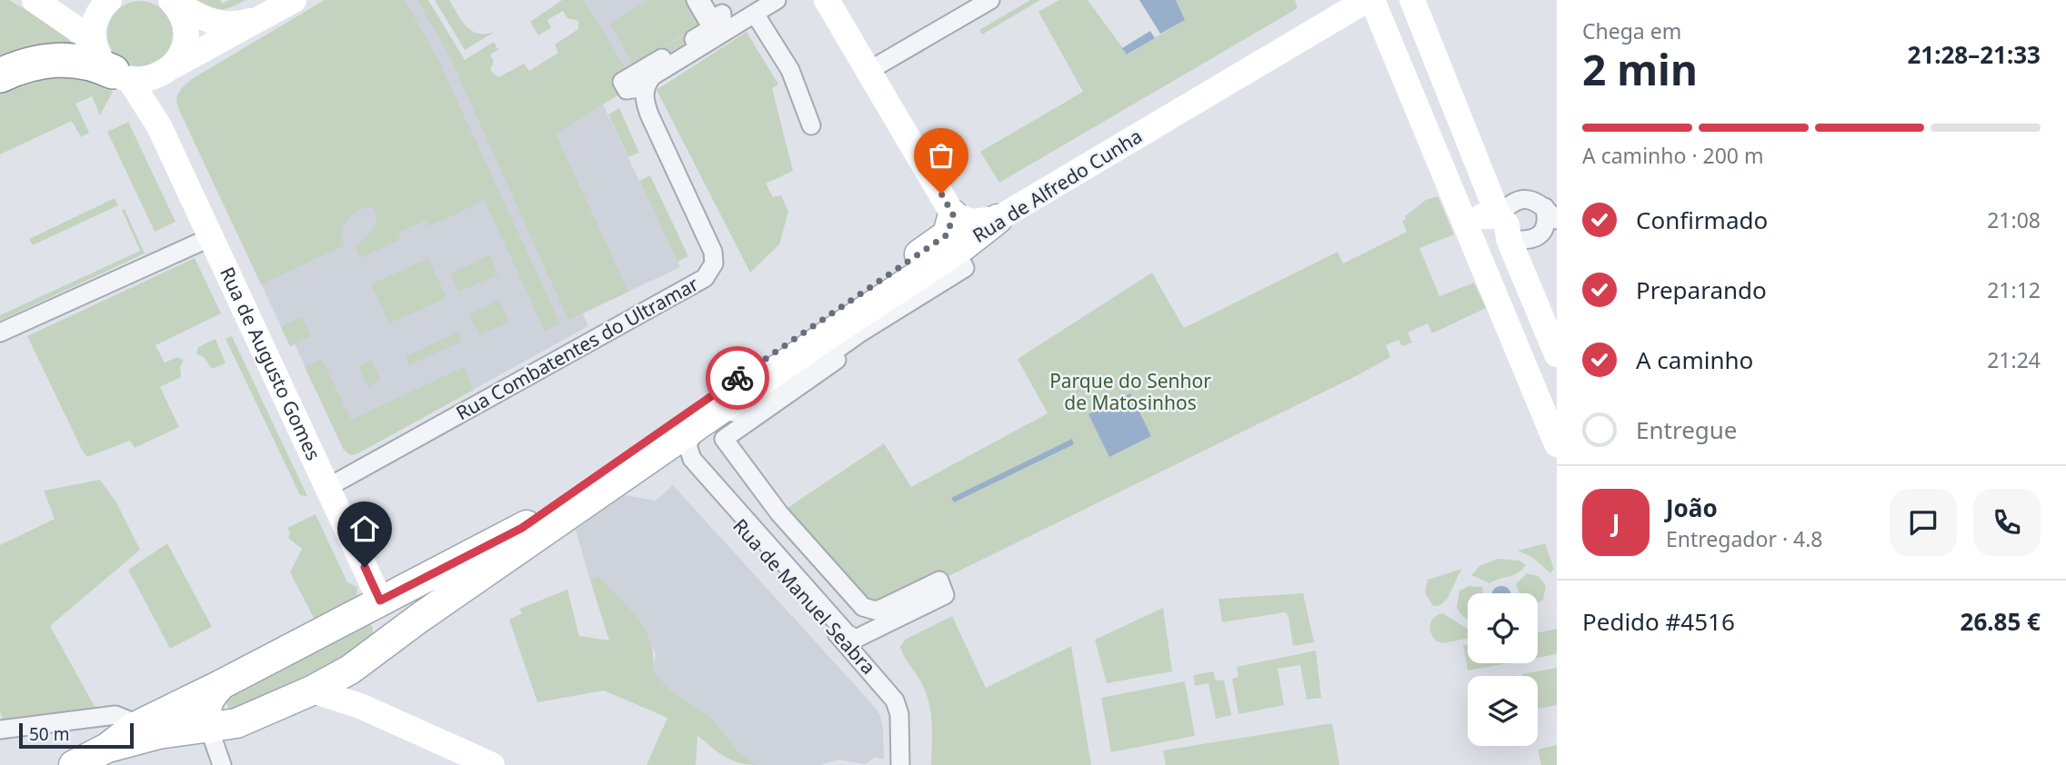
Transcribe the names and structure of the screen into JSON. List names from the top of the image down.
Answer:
{
  "streets": {
    "main road": ["Rua de Alfredo Cunha", "Rua de Augusto Gomes"],
    "street": ["Rua Combatentes do Ultramar", "Rua de Manuel Seabra"]
  },
  "crossings": [
    ["Rua de Alfredo Cunha", "Rua de Augusto Gomes"],
    ["Rua de Alfredo Cunha", "Rua de Manuel Seabra"],
    ["Rua Combatentes do Ultramar", "Rua de Augusto Gomes"]
  ],
  "parks": ["Parque do Senhor de Matosinhos"],
  "scale_bar": "50 m",
  "page": {
    "heading": ["2 min", "Chega em", "21:28–21:33"],
    "panel": [
      "João",
      "Entregador · 4.8",
      "Pedido #4516",
      "26.85 €"
    ],
    "bar": "A caminho · 200 m",
    "list": [
      ["Confirmado", "21:08"],
      ["Preparando", "21:12"],
      ["A caminho", "21:24"],
      "Entregue"
    ],
    "round": "J",
    "scale": "50 m"
  }
}
